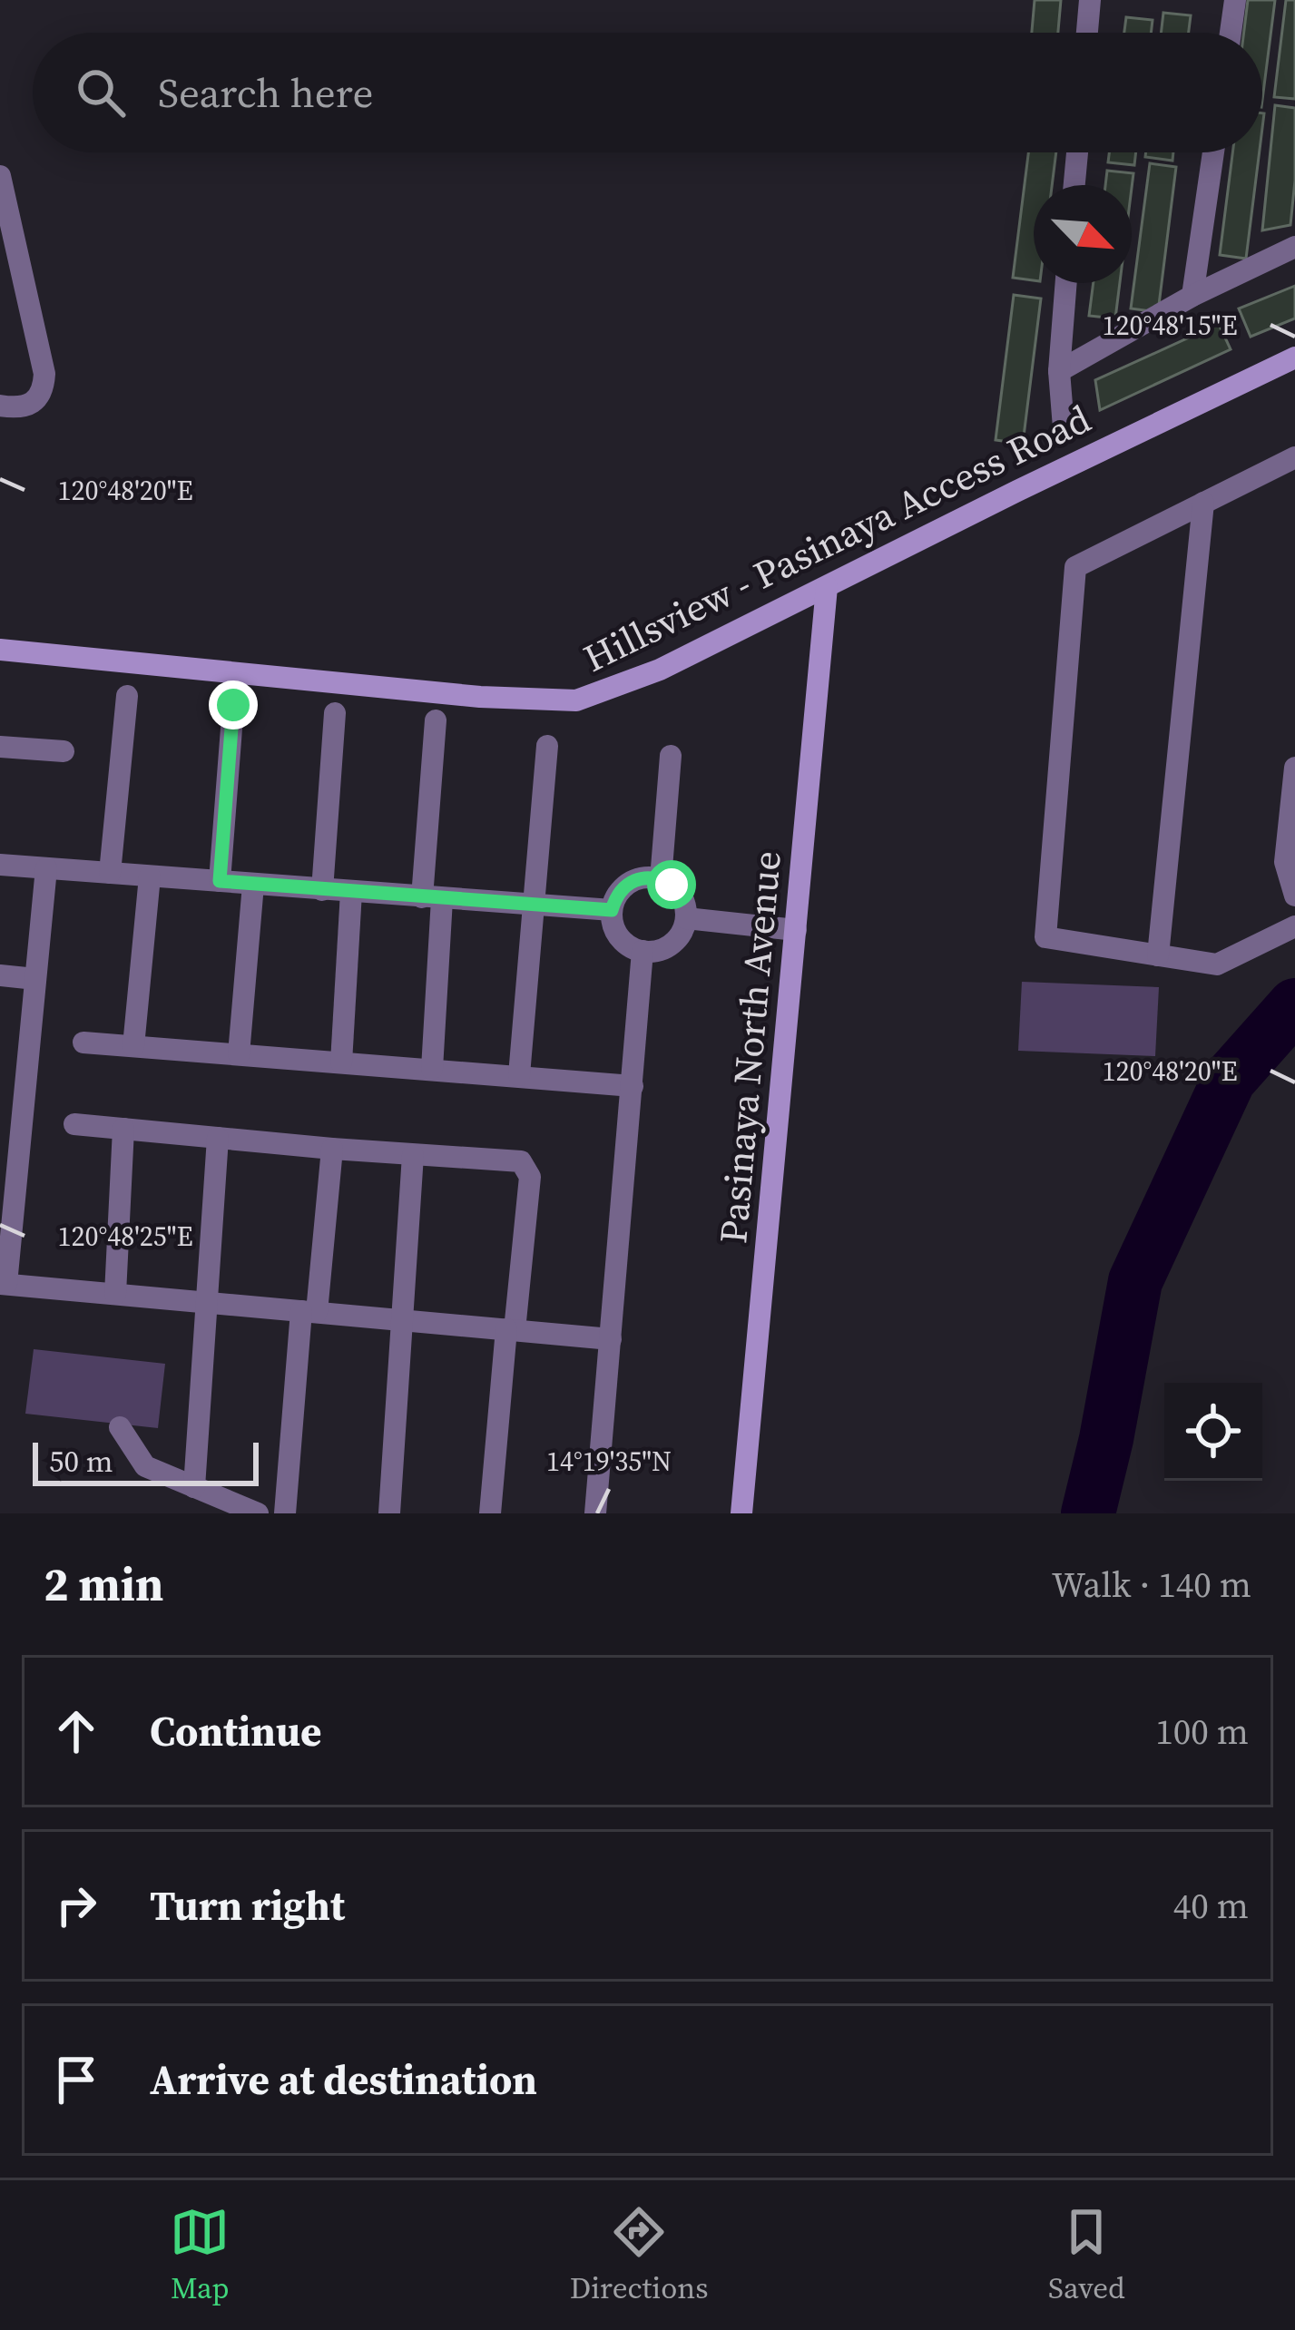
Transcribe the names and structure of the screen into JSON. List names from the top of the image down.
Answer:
{
  "streets": {
    "street": ["Hillsview - Pasinaya Access Road", "Pasinaya North Avenue"]
  },
  "crossings": [
    ["Hillsview - Pasinaya Access Road", "Pasinaya North Avenue"]
  ],
  "scale_bar": "50 m",
  "north": "bottom right",
  "page": {
    "search": "Search here",
    "scale": "50 m",
    "heading": ["2 min", "Walk · 140 m"],
    "list": [
      ["Continue", "100 m"],
      ["Turn right", "40 m"],
      "Arrive at destination"
    ],
    "nav": ["Map", "Directions", "Saved"]
  },
  "coordinates": [
    "120°48'15\"E",
    "120°48'20\"E",
    "120°48'25\"E",
    "14°19'35\"N"
  ]
}
